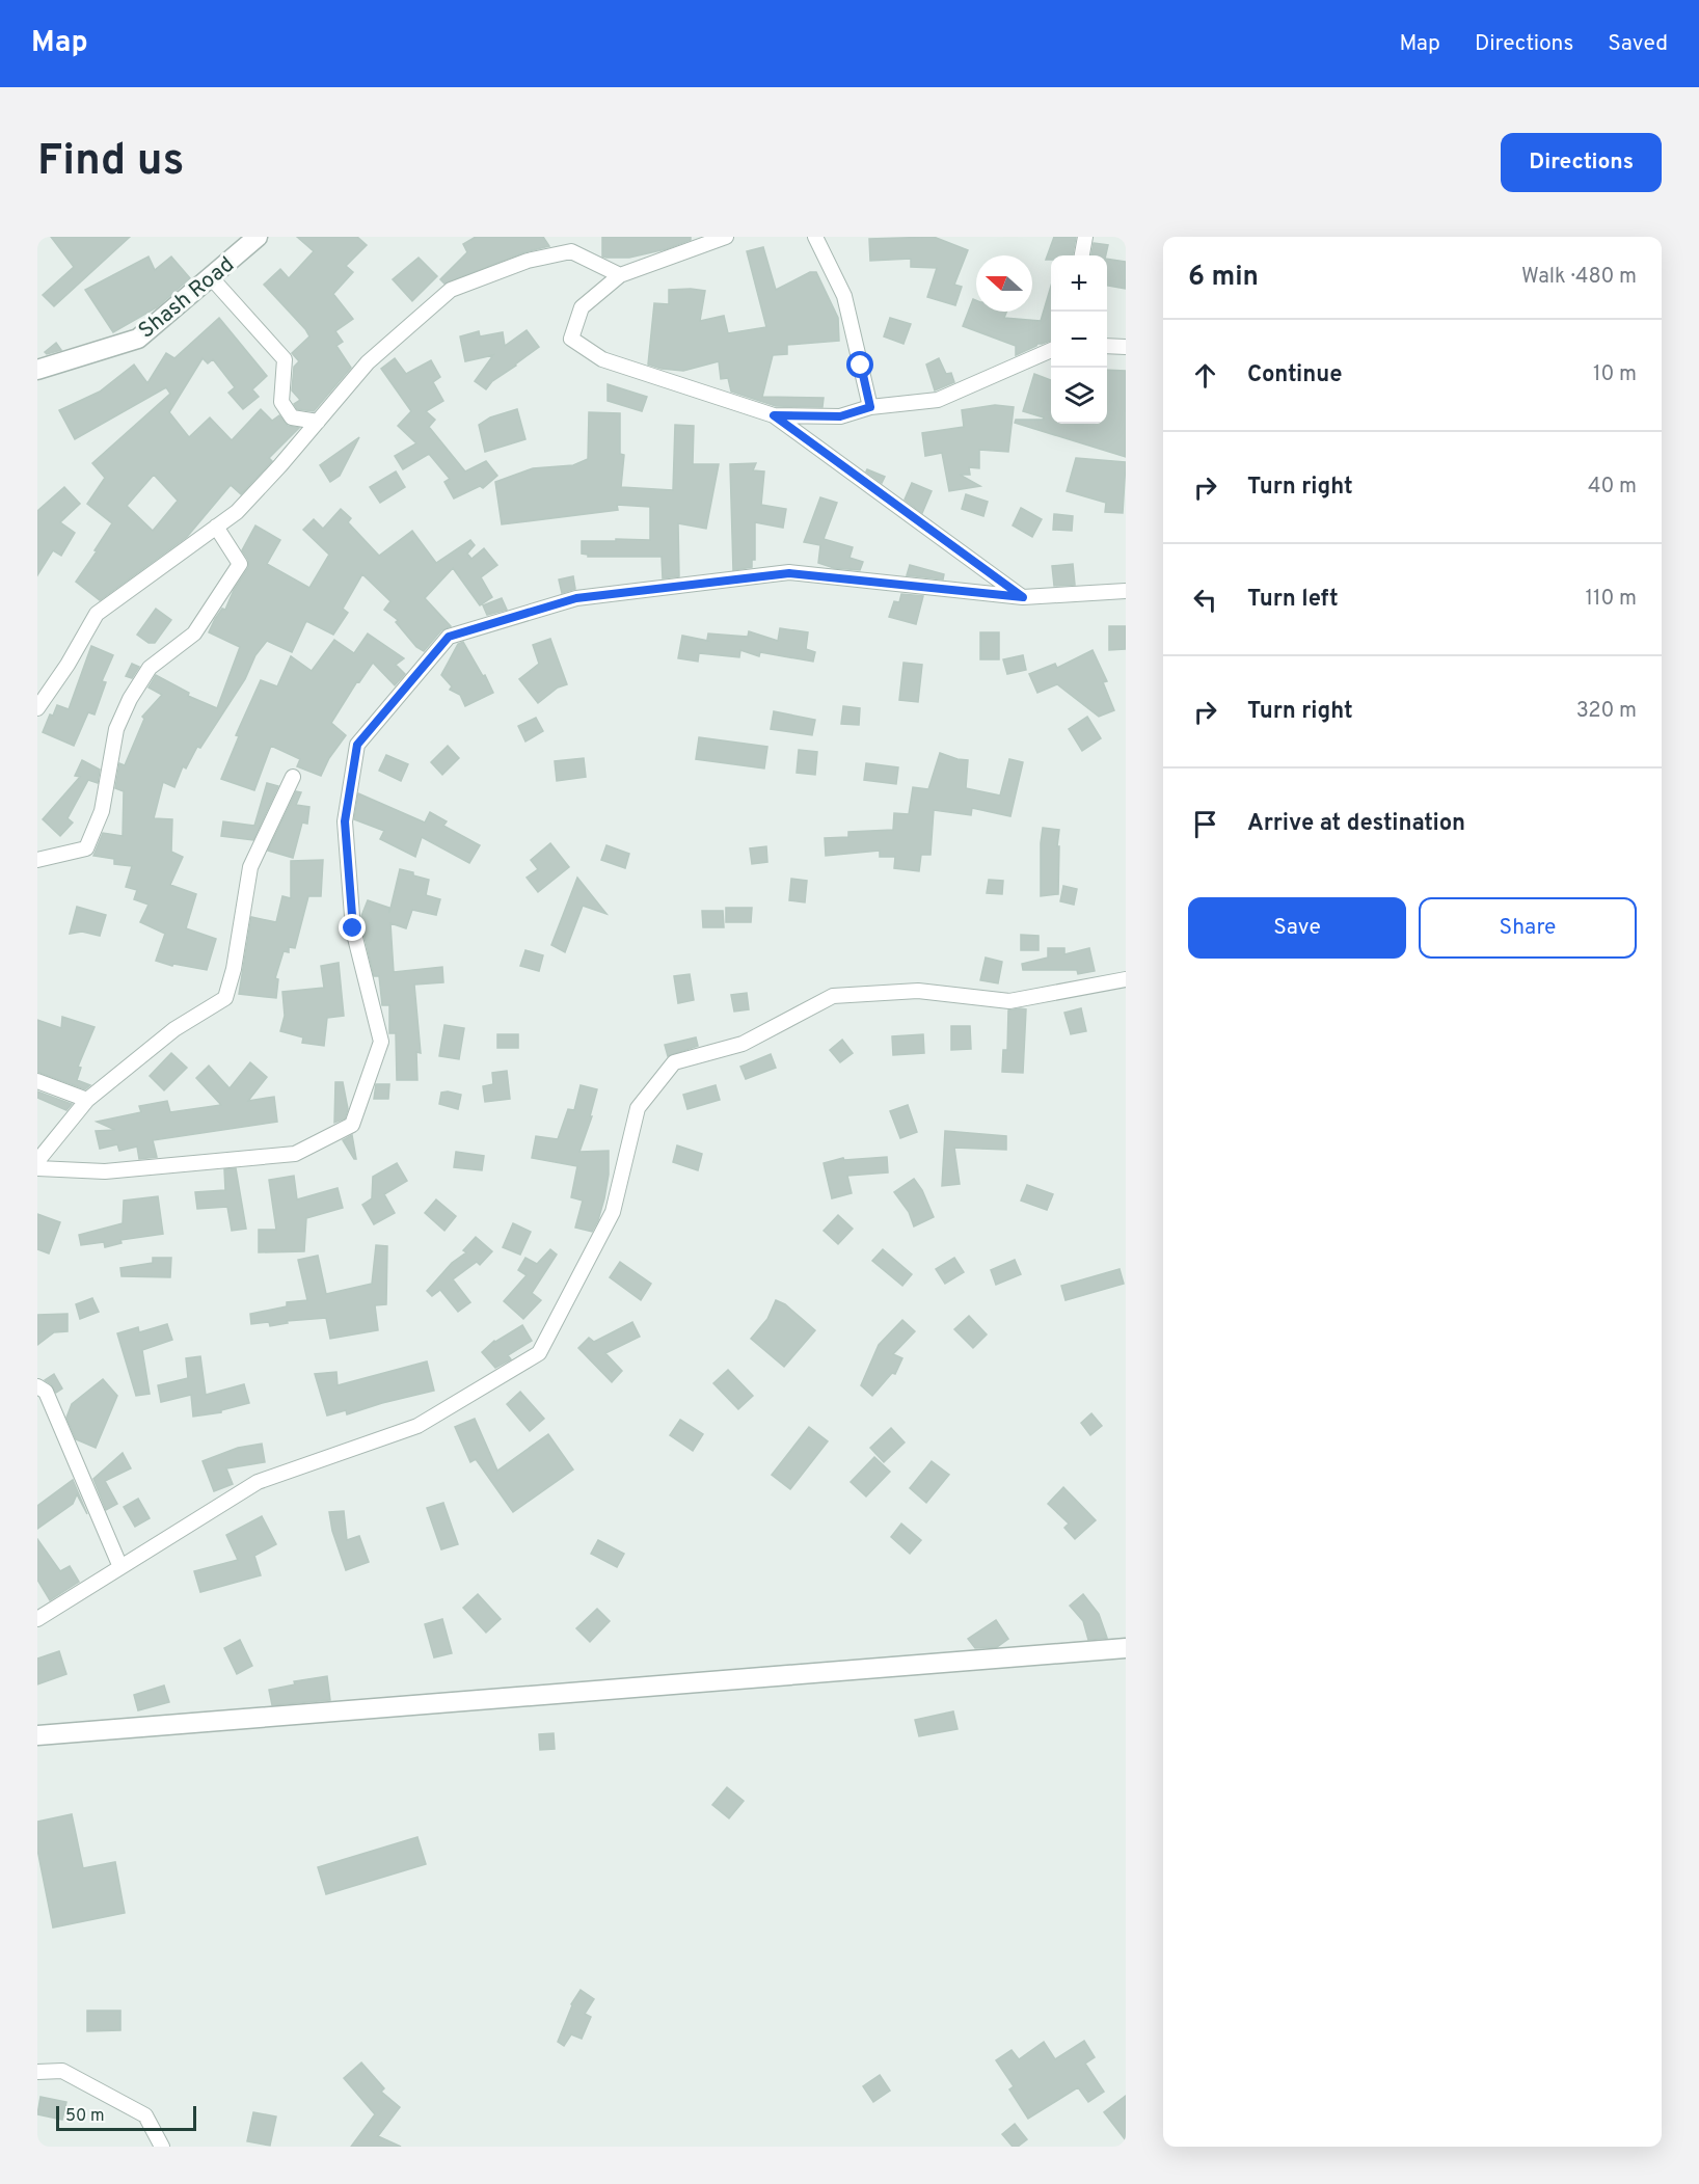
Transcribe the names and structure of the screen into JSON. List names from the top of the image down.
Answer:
{
  "streets": {
    "street": ["Shash Road"]
  },
  "scale_bar": "50 m",
  "north": "left",
  "page": {
    "header": "Map",
    "nav": ["Map", "Directions", "Saved"],
    "buttons": [
      "Directions",
      ["Save", "Share"]
    ],
    "title": "Find us",
    "heading": ["6 min", "Walk · 480 m"],
    "map_buttons": ["+", "−"],
    "list": [
      ["Continue", "10 m"],
      ["Turn right", "40 m"],
      ["Turn left", "110 m"],
      ["Turn right", "320 m"],
      "Arrive at destination"
    ],
    "scale": "50 m"
  }
}
